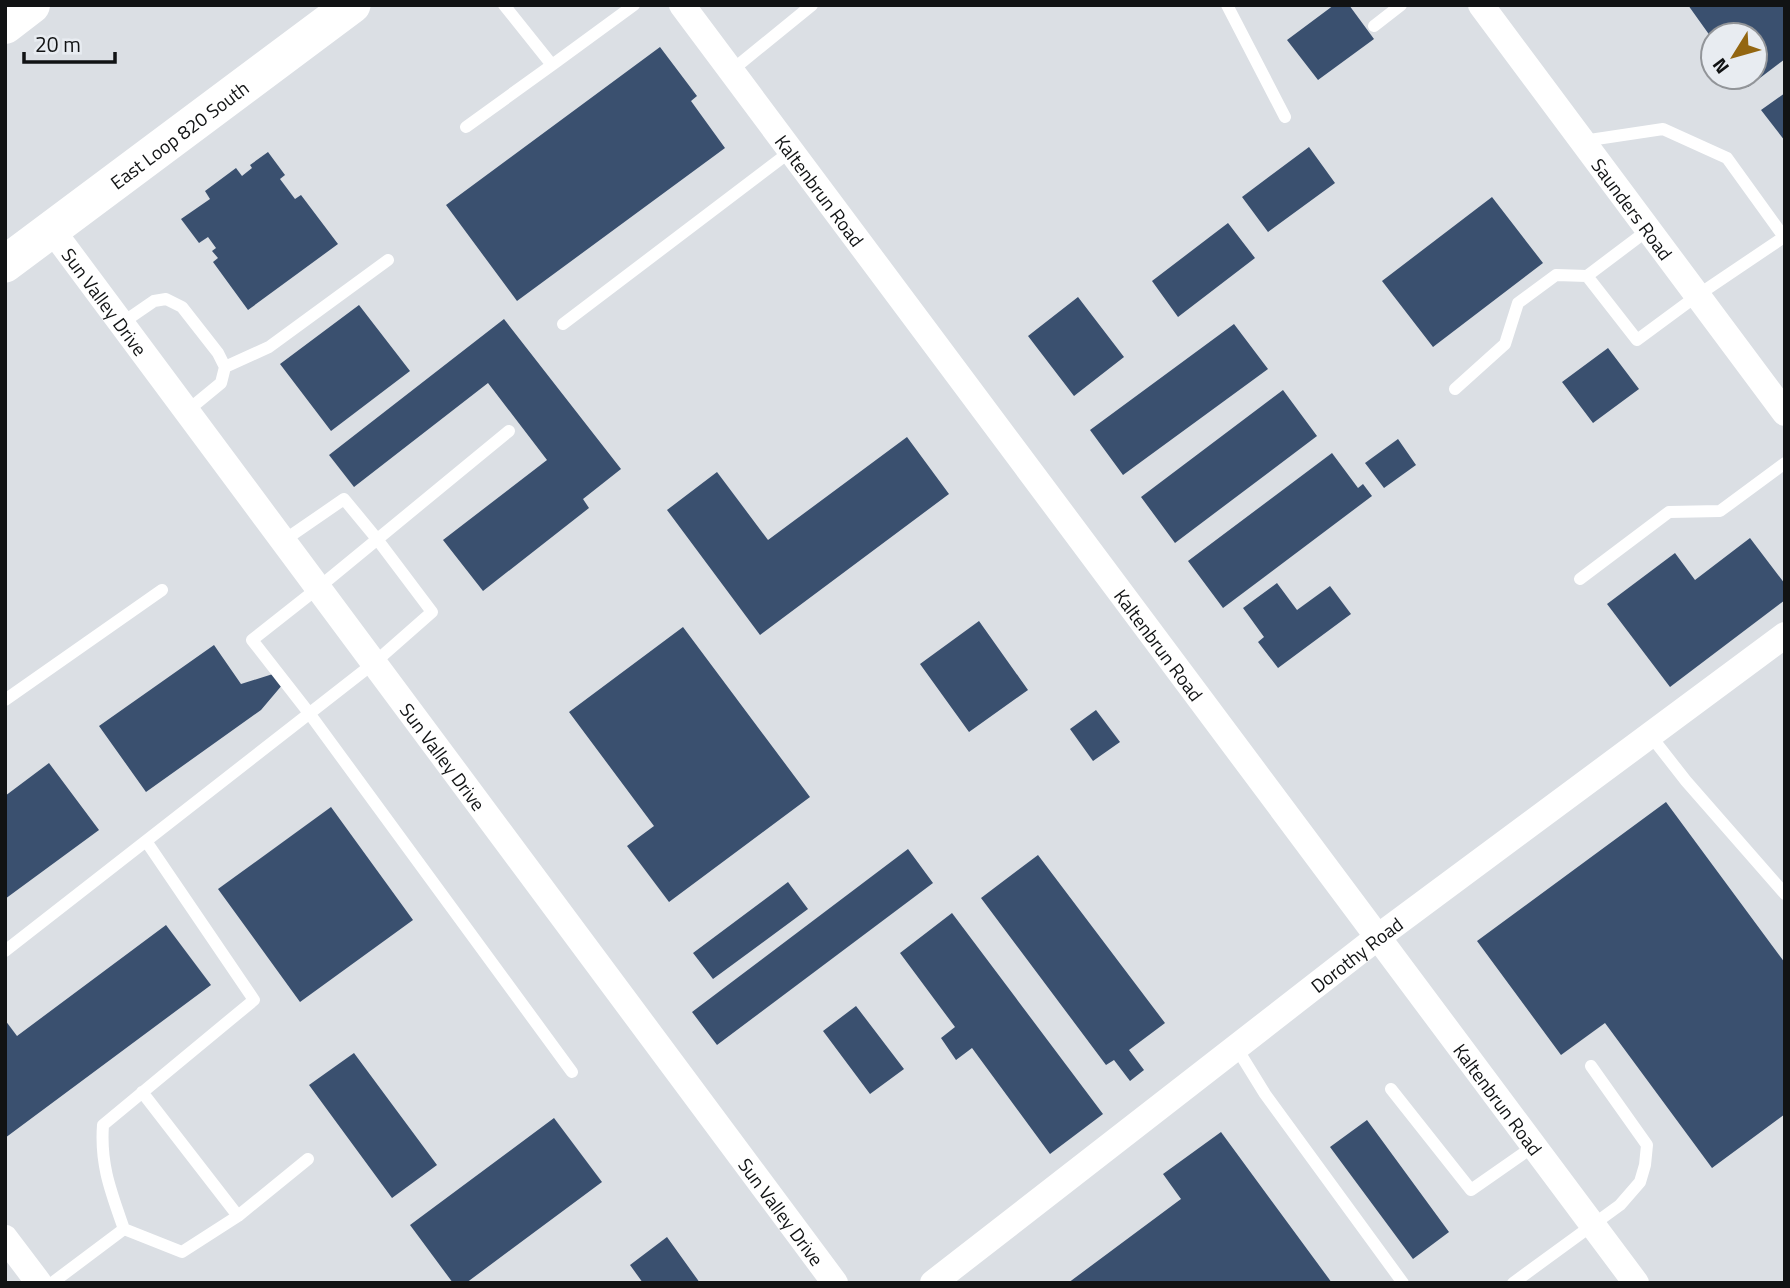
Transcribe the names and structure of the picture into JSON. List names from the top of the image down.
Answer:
{
  "streets": {
    "main road": ["East Loop 820 South"],
    "street": [
      "Kaltenbrun Road",
      "Saunders Road",
      "Sun Valley Drive",
      "Dorothy Road"
    ]
  },
  "crossings": [
    ["East Loop 820 South", "Sun Valley Drive"],
    ["Kaltenbrun Road", "Dorothy Road"]
  ],
  "scale_bar": "20 m",
  "north": "bottom left"
}
